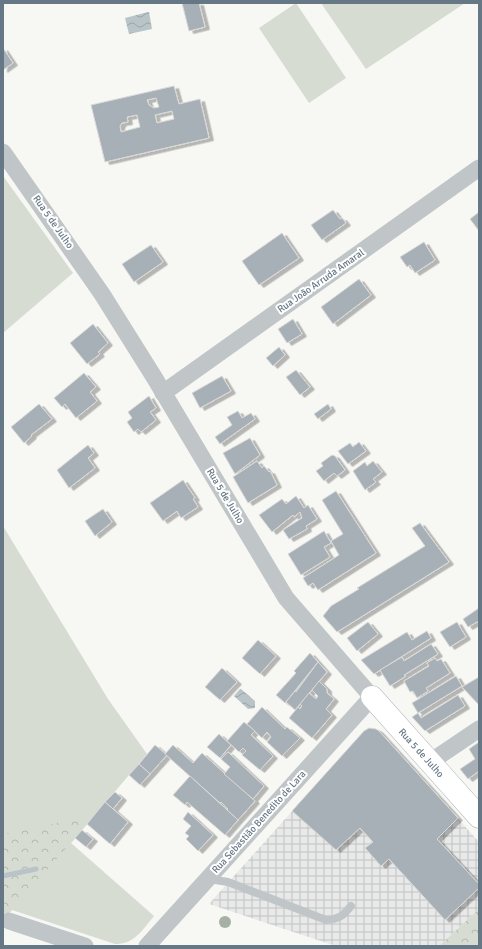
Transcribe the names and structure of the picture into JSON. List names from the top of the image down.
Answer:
{
  "streets": {
    "street": ["Rua 5 de Julho", "Rua João Arruda Amaral", "Rua Sebastião Benedito de Lara"]
  },
  "crossings": [
    ["Rua 5 de Julho", "Rua João Arruda Amaral"],
    ["Rua 5 de Julho", "Rua Sebastião Benedito de Lara"]
  ]
}
